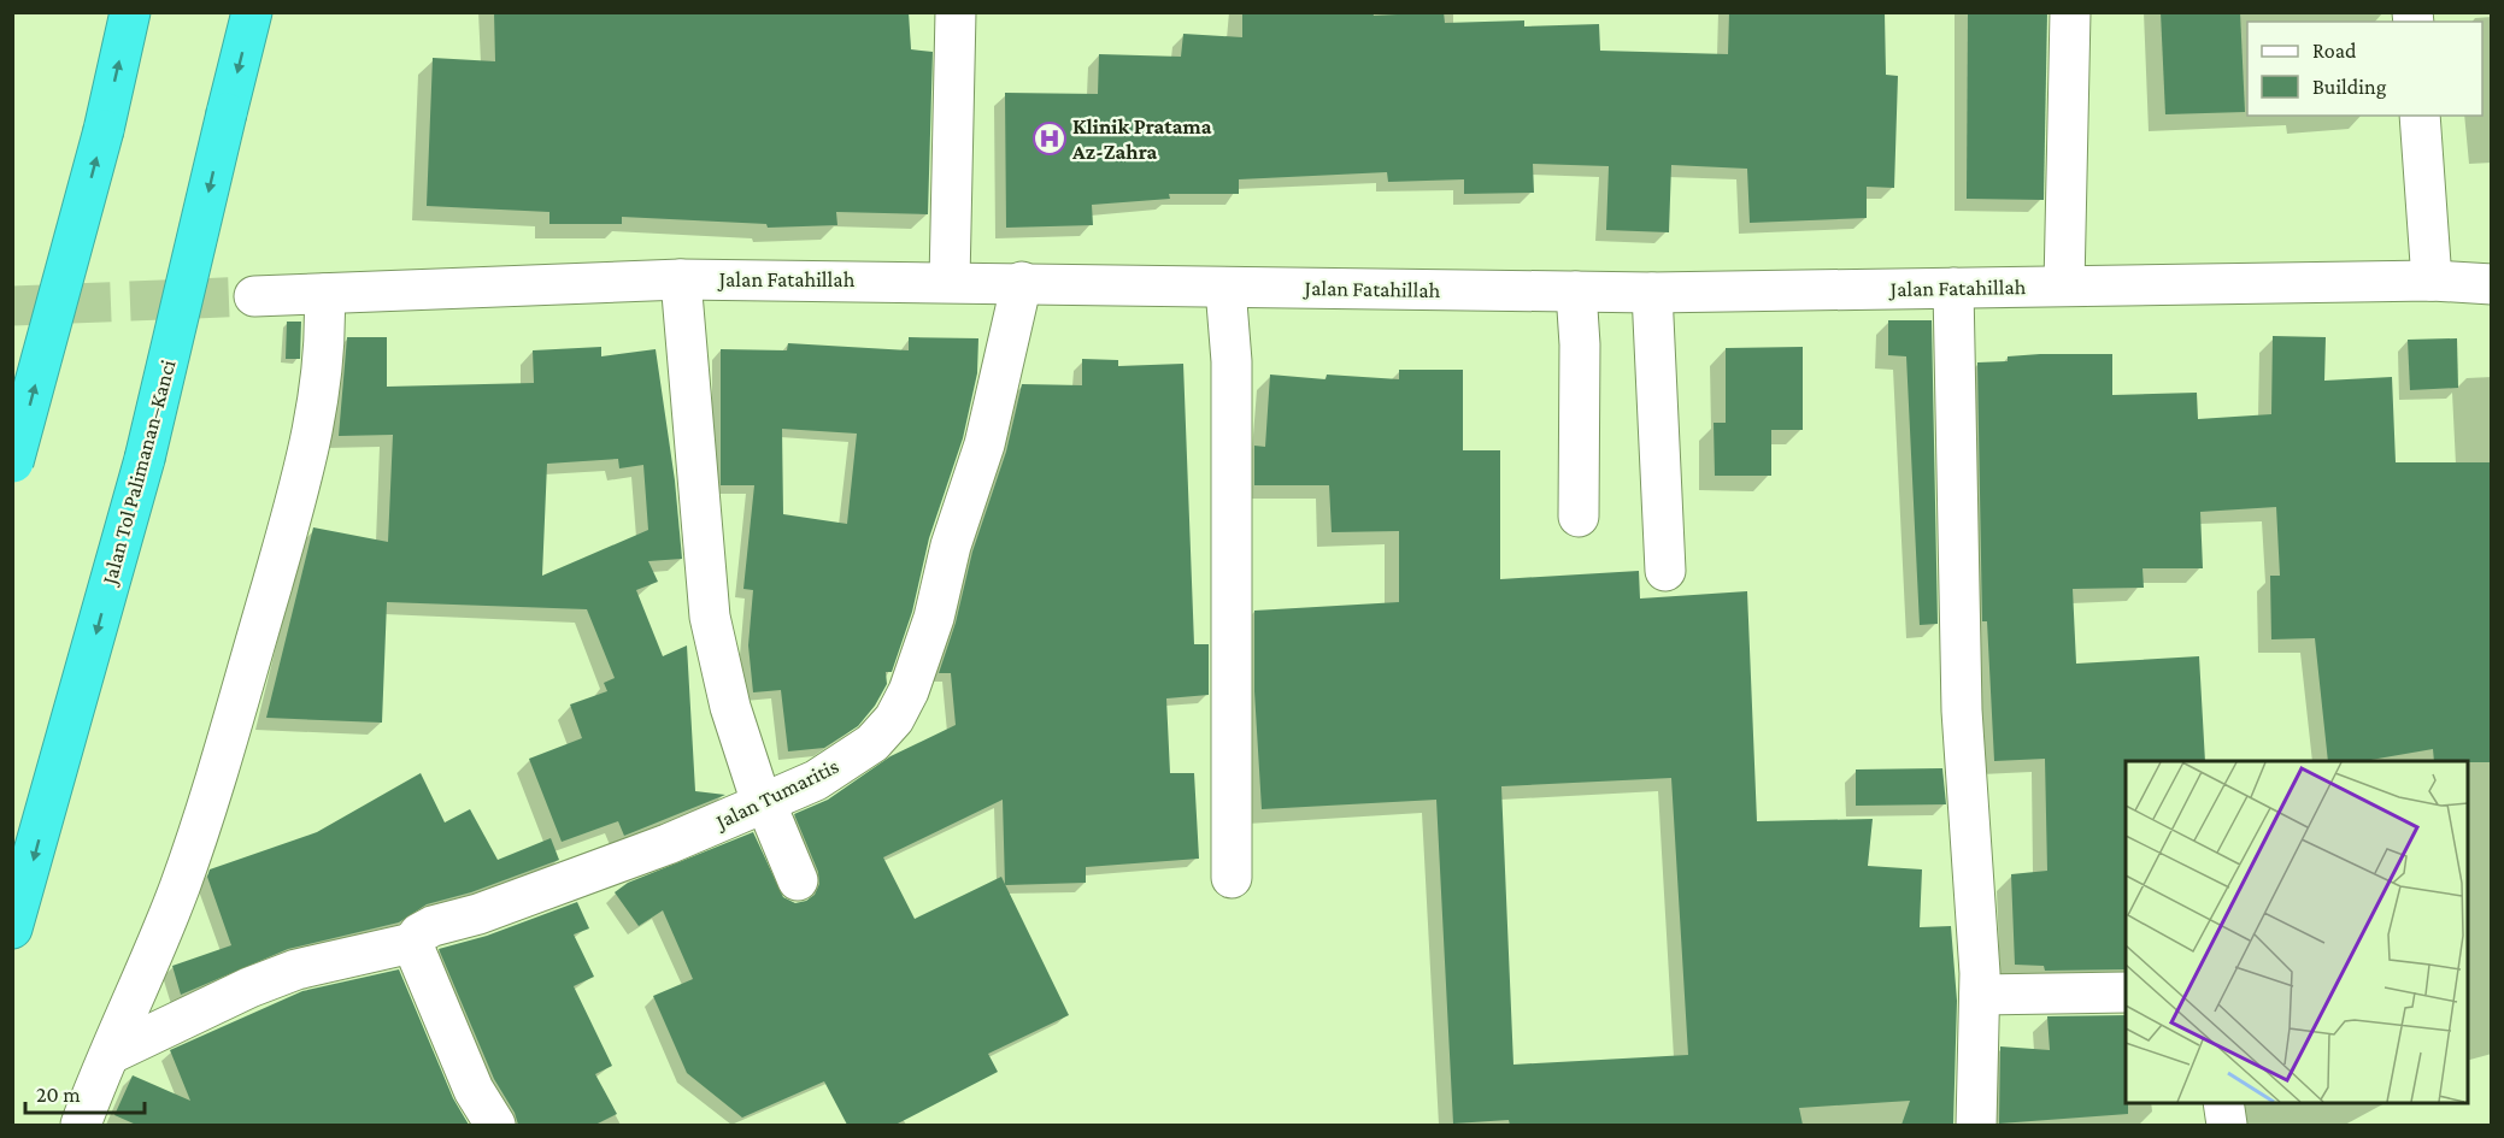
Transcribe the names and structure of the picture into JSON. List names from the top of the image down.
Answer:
{
  "streets": {
    "highway": ["Jalan Tol Palimanan–Kanci"],
    "street": ["Jalan Fatahillah", "Jalan Tumaritis"]
  },
  "crossings": [
    ["Jalan Fatahillah", "Jalan Tumaritis"]
  ],
  "places": {
    "hospital": ["Klinik Pratama Az-Zahra"]
  },
  "legend": ["Road", "Building"],
  "scale_bar": "20 m"
}
